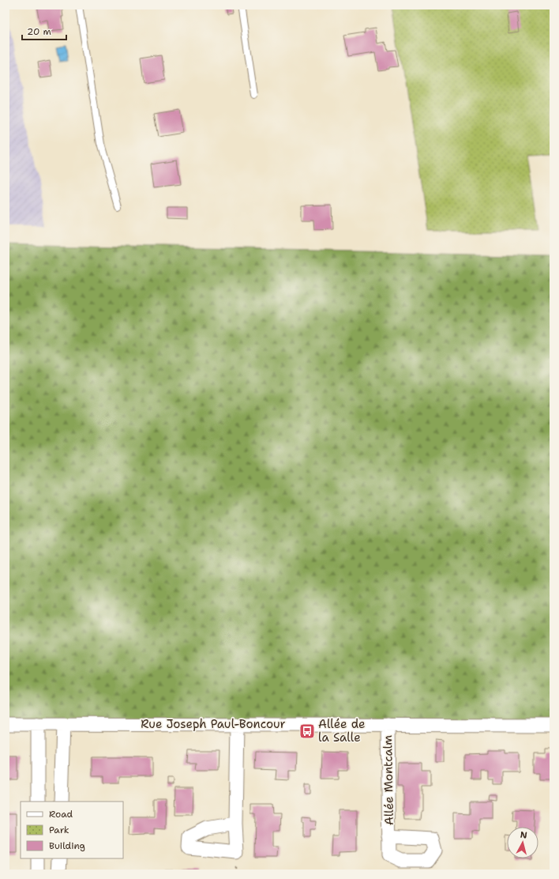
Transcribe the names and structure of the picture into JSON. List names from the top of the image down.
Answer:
{
  "streets": {
    "street": ["Rue Joseph Paul-Boncour", "Allée Montcalm"]
  },
  "crossings": [
    ["Rue Joseph Paul-Boncour", "Allée Montcalm"]
  ],
  "places": {
    "bus stop": ["Allée de la Salle"]
  },
  "legend": ["Road", "Park", "Building"],
  "scale_bar": "20 m",
  "north": "top"
}
